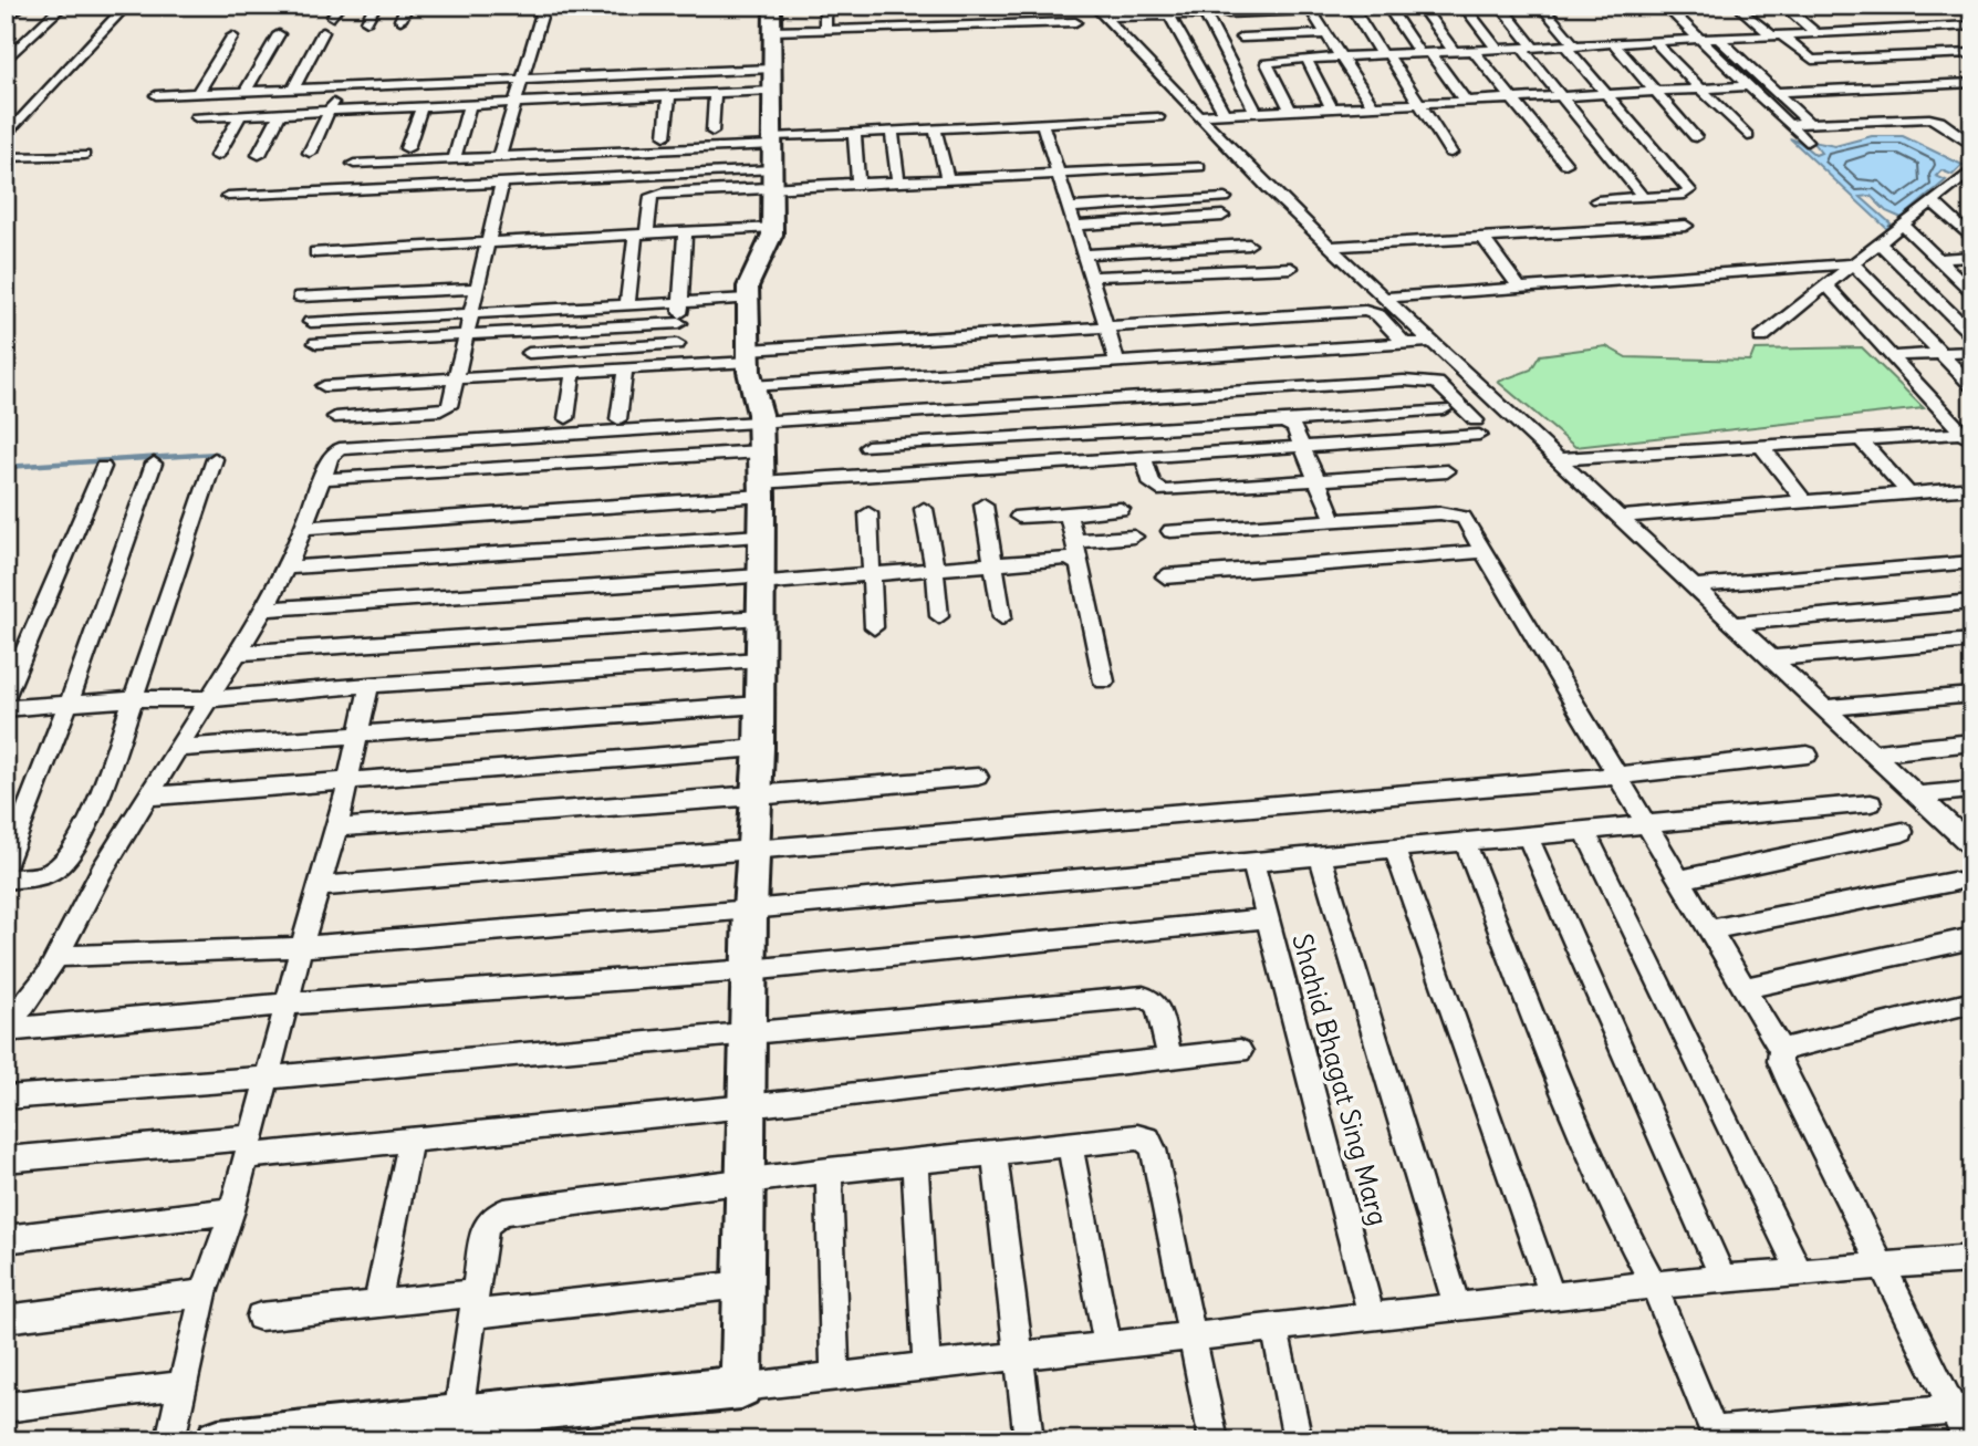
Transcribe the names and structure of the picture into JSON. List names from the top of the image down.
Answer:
{
  "streets": {
    "street": ["Shahid Bhagat Sing Marg"]
  }
}
